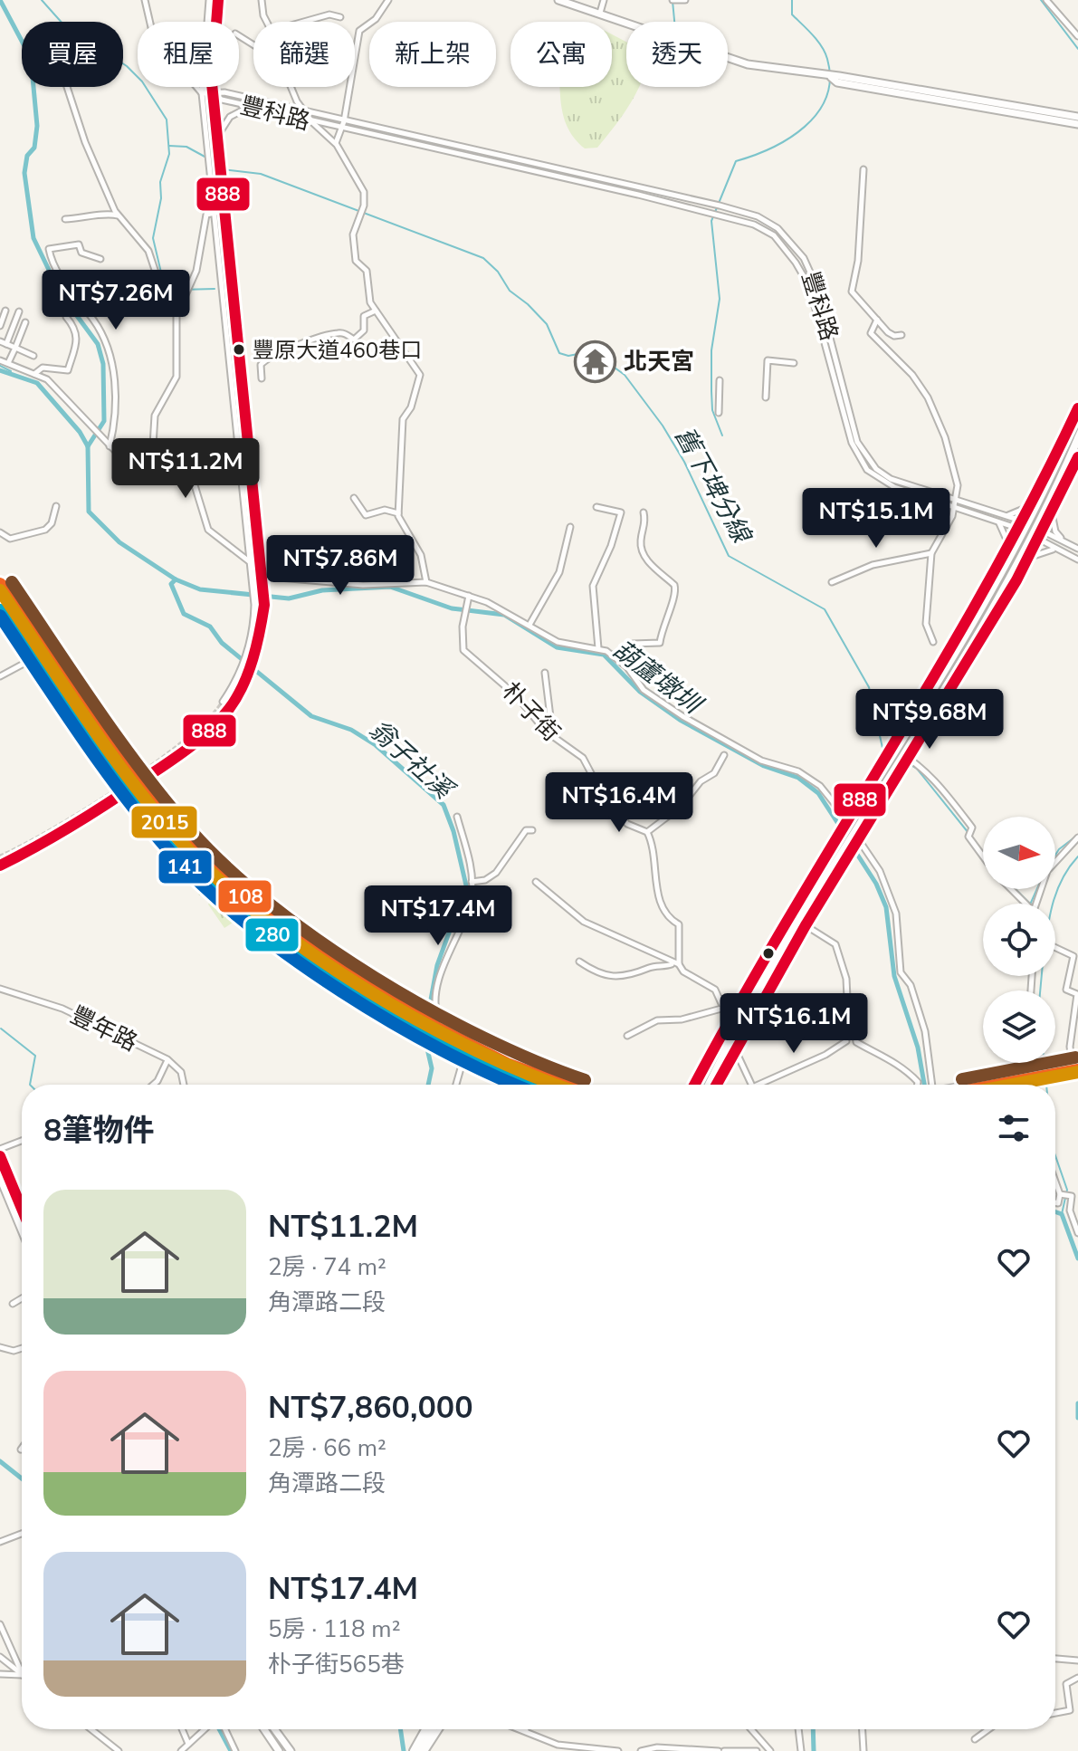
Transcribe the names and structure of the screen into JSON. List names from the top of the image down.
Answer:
{
  "streets": {
    "street": ["豐科路", "朴子街", "豐年路"]
  },
  "water": ["舊下埤分線", "葫蘆墩圳", "翁子社溪"],
  "places": {
    "other": ["豐原大道460巷口"],
    "temple": ["北天宮"]
  },
  "lines": [
    "transit line 888",
    "transit line 108",
    "transit line 2015",
    "transit line 280",
    "transit line 141"
  ],
  "north": "right",
  "page": {
    "chip": [
      "買屋",
      "租屋",
      "篩選",
      "新上架",
      "公寓",
      "透天"
    ],
    "price": [
      "NT$7.26M",
      "NT$11.2M",
      "NT$15.1M",
      "NT$7.86M",
      "NT$9.68M",
      "NT$16.4M",
      "NT$17.4M",
      "NT$16.1M"
    ],
    "heading": "8筆物件",
    "list": [
      {
        "name": "NT$11.2M",
        "note": "2房 · 74 m² · 角潭路二段"
      },
      {
        "name": "NT$7,860,000",
        "note": "2房 · 66 m² · 角潭路二段"
      },
      {
        "name": "NT$17.4M",
        "note": "5房 · 118 m² · 朴子街565巷"
      }
    ]
  }
}
